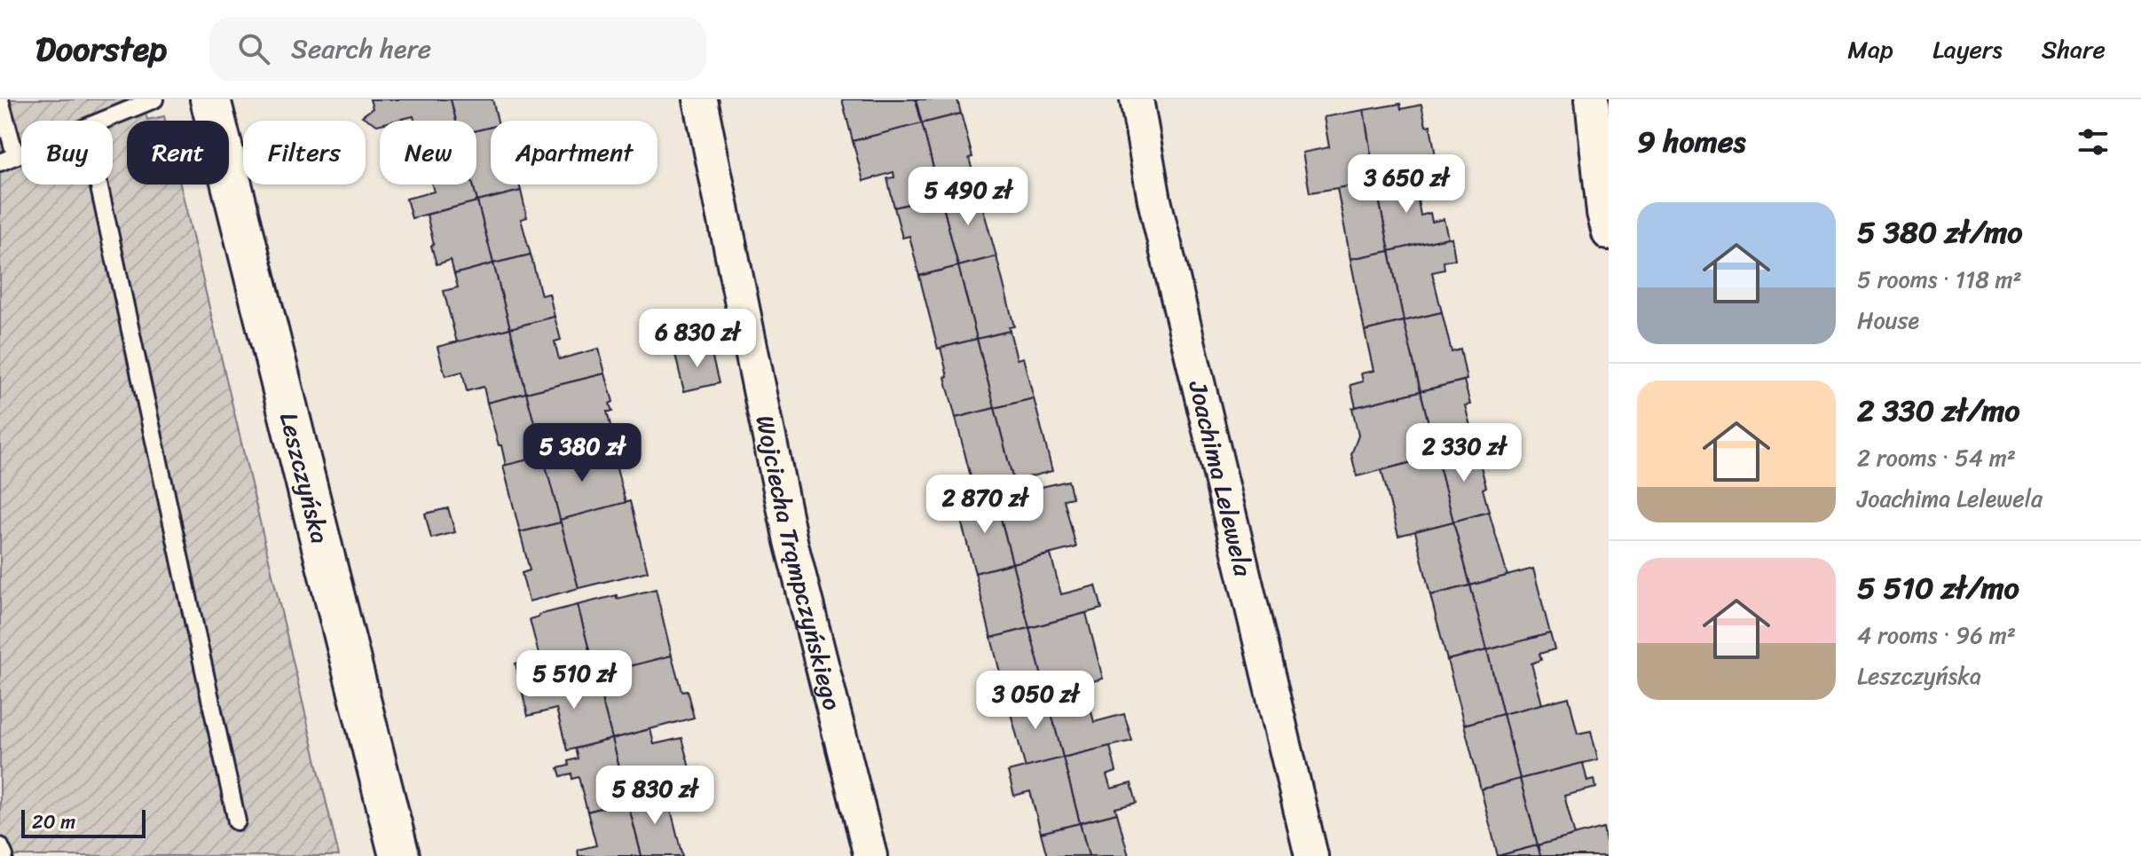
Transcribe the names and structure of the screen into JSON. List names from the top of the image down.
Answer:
{
  "streets": {
    "street": ["Leszczyńska", "Joachima Lelewela", "Wojciecha Trąmpczyńskiego"]
  },
  "scale_bar": "20 m",
  "page": {
    "header": "Doorstep",
    "search": "Search here",
    "nav": ["Map", "Layers", "Share"],
    "heading": "9 homes",
    "chip": [
      "Buy",
      "Rent",
      "Filters",
      "New",
      "Apartment"
    ],
    "price": [
      "3 650 zł",
      "5 490 zł",
      "6 830 zł",
      "5 380 zł",
      "2 330 zł",
      "2 870 zł",
      "5 510 zł",
      "3 050 zł",
      "5 830 zł"
    ],
    "list": [
      {
        "name": "5 380 zł/mo",
        "note": "5 rooms · 118 m² · House"
      },
      {
        "name": "2 330 zł/mo",
        "note": "2 rooms · 54 m² · Joachima Lelewela"
      },
      {
        "name": "5 510 zł/mo",
        "note": "4 rooms · 96 m² · Leszczyńska"
      }
    ],
    "scale": "20 m"
  }
}
